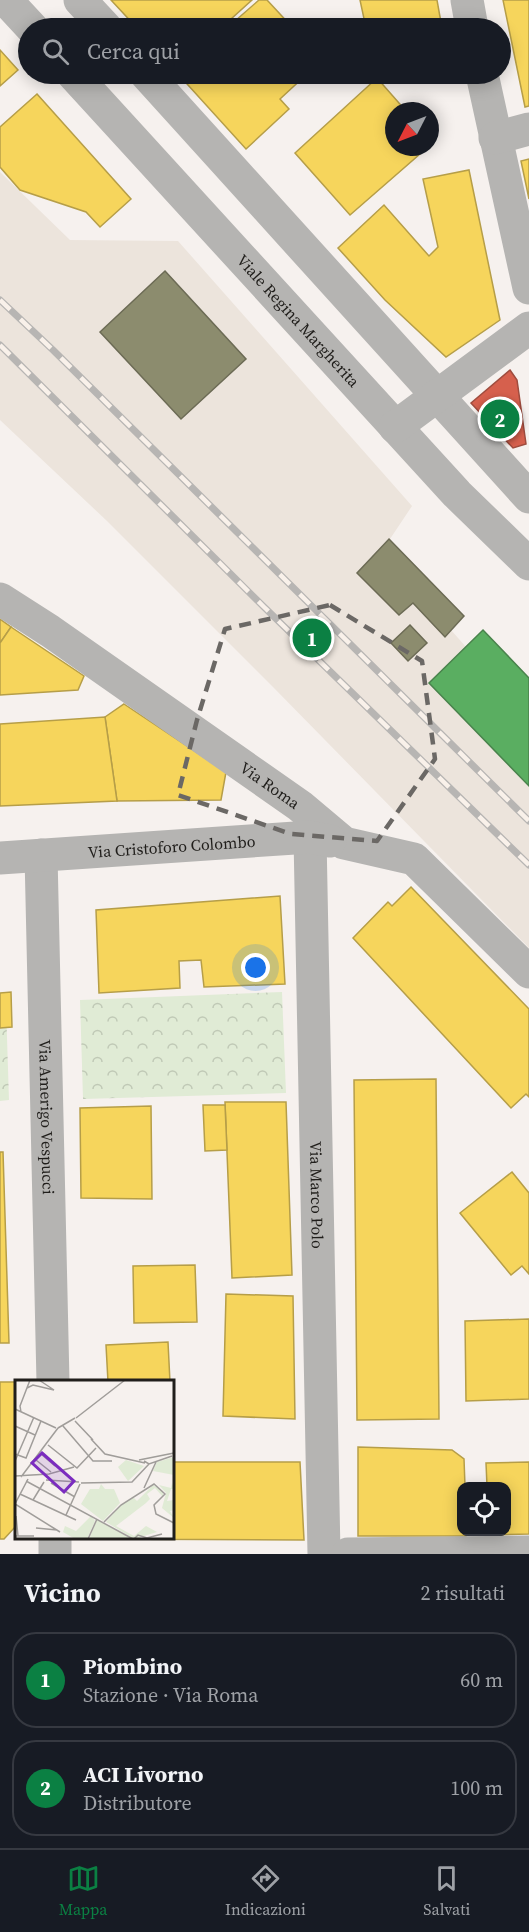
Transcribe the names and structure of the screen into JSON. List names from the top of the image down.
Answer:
{
  "streets": {
    "street": [
      "Viale Regina Margherita",
      "Via Roma",
      "Via Cristoforo Colombo",
      "Via Amerigo Vespucci",
      "Via Marco Polo"
    ]
  },
  "crossings": [
    ["Via Roma", "Via Cristoforo Colombo"],
    ["Via Cristoforo Colombo", "Via Amerigo Vespucci"],
    ["Via Cristoforo Colombo", "Via Marco Polo"]
  ],
  "north": "bottom left",
  "page": {
    "search": "Cerca qui",
    "pins": ["2", "1"],
    "heading": ["Vicino", "2 risultati"],
    "list": [
      {
        "mark": "1",
        "name": "Piombino",
        "note": "Stazione · Via Roma",
        "value": "60 m"
      },
      {
        "mark": "2",
        "name": "ACI Livorno",
        "note": "Distributore",
        "value": "100 m"
      }
    ],
    "nav": ["Mappa", "Indicazioni", "Salvati"]
  }
}
